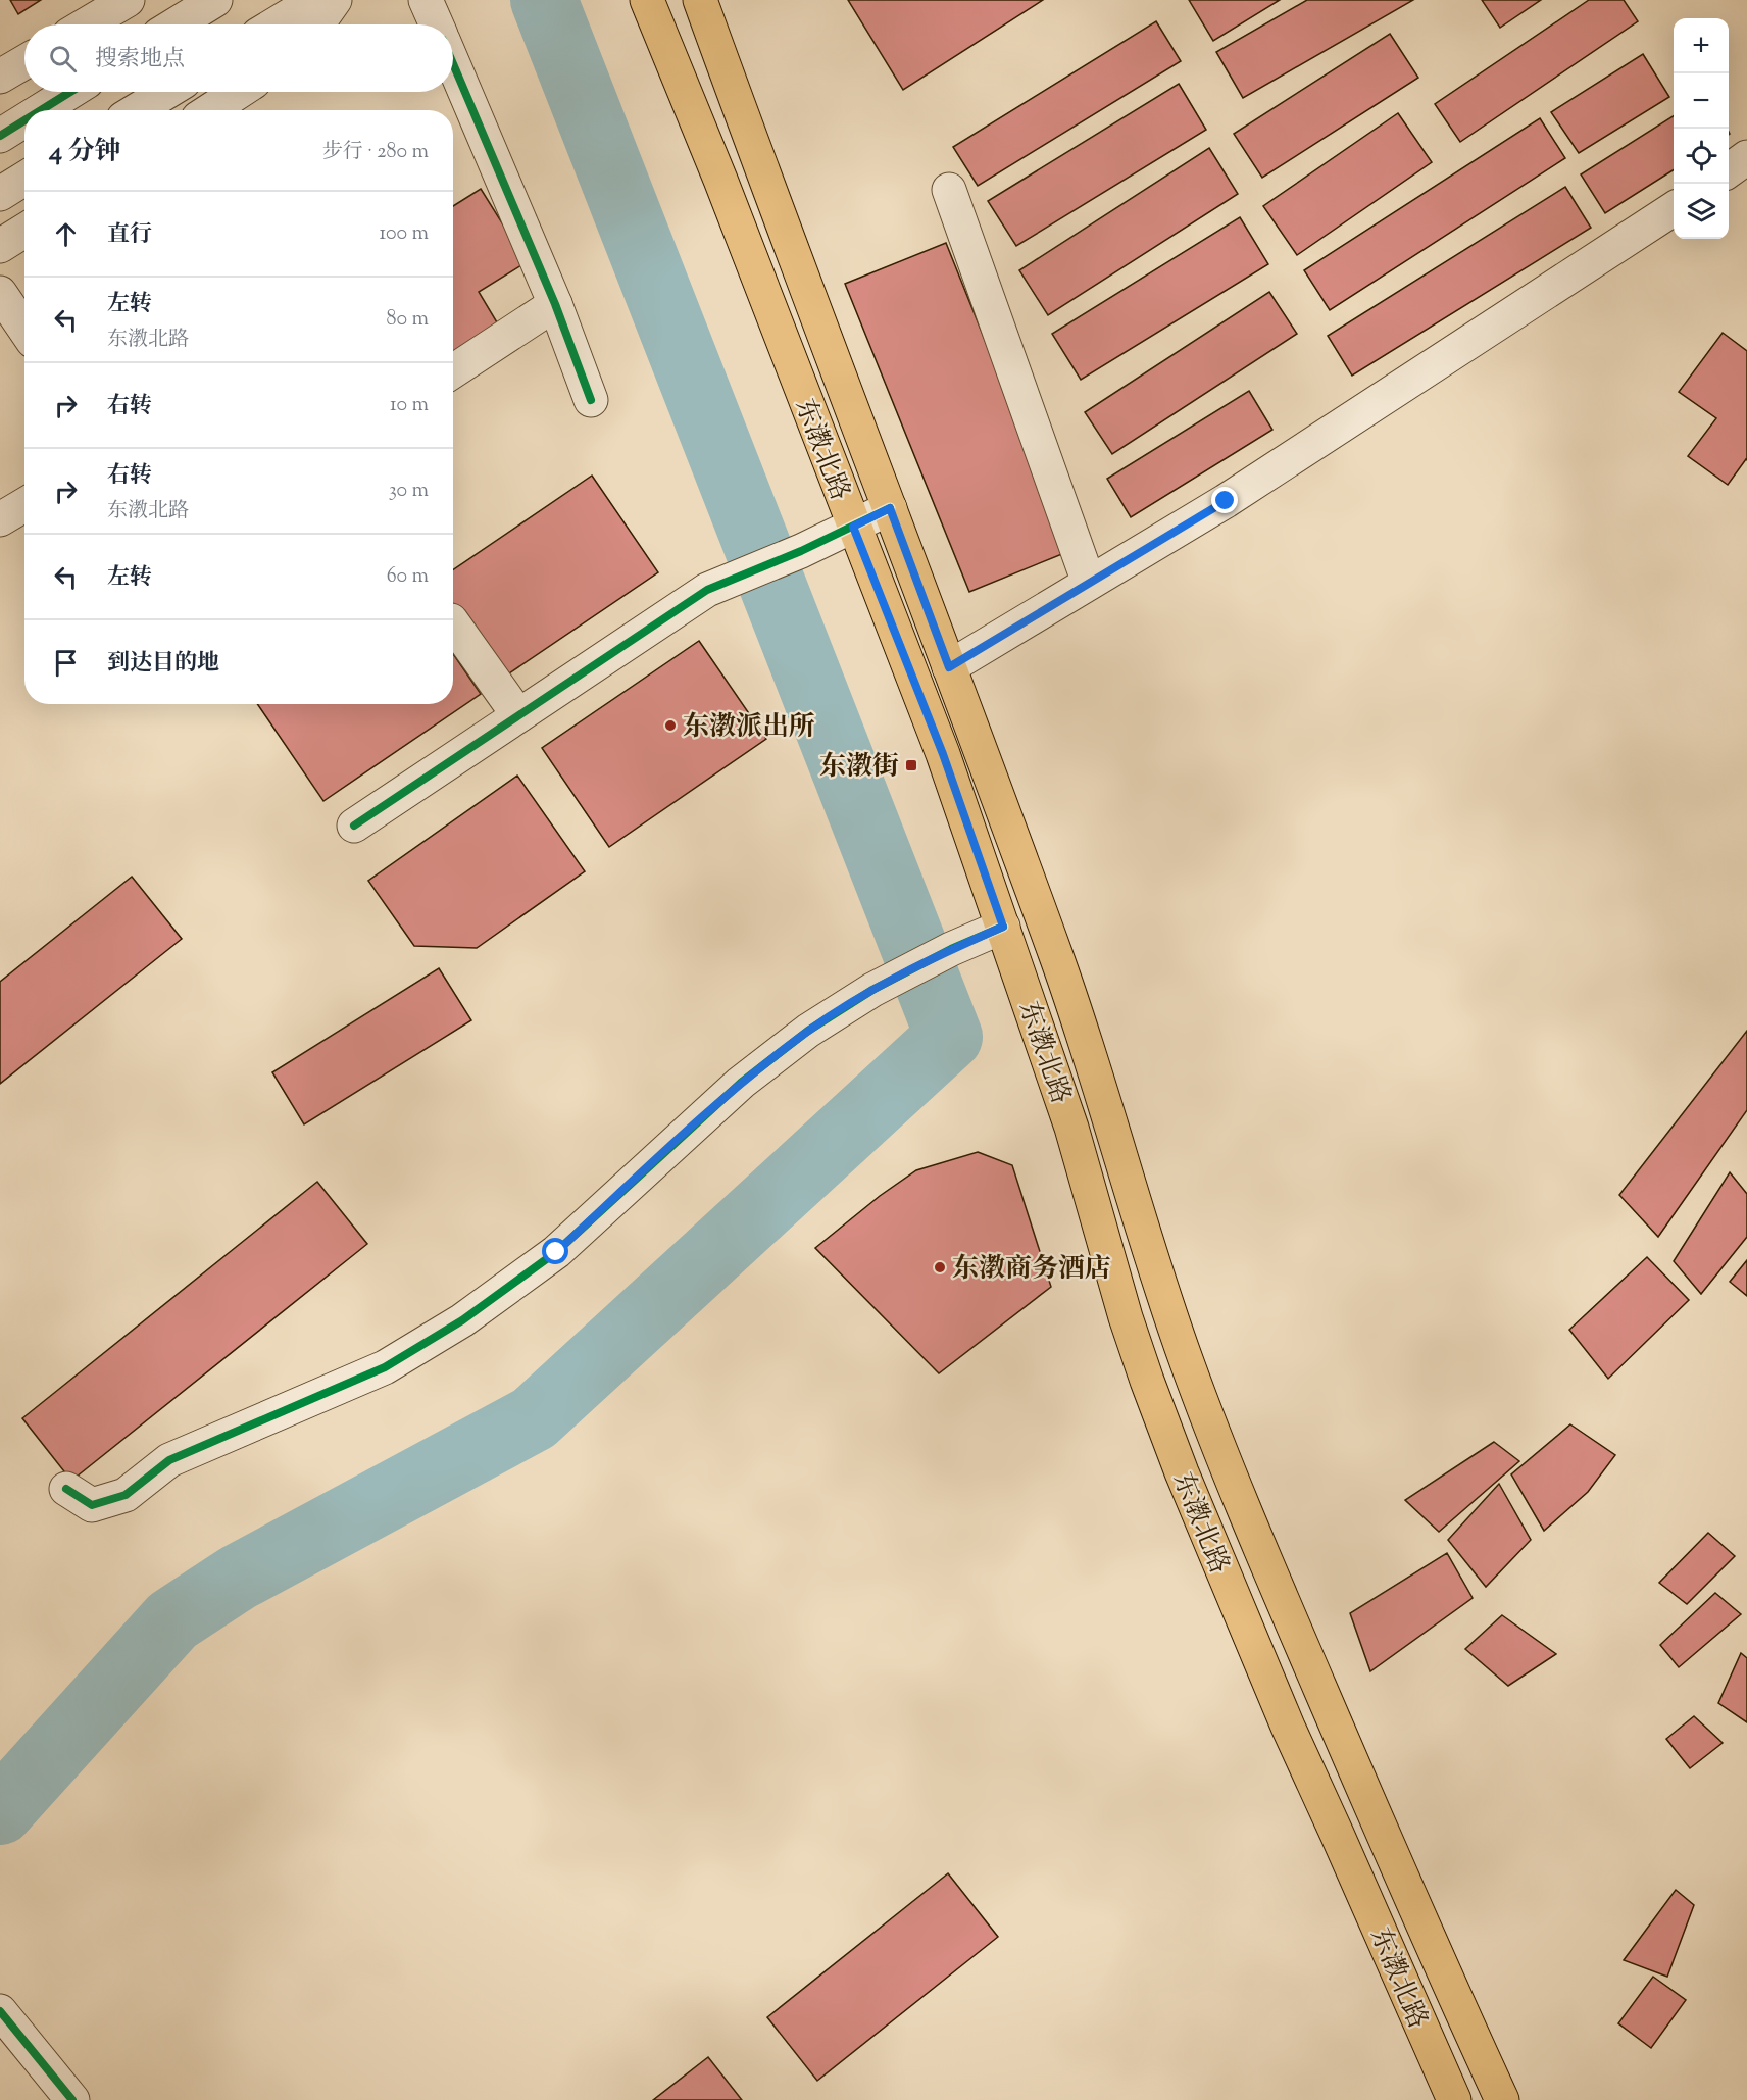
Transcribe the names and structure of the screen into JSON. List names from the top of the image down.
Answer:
{
  "streets": {
    "main road": ["东漖北路"]
  },
  "places": {
    "other": ["东漖派出所", "东漖商务酒店"],
    "transit": ["东漖街"]
  },
  "page": {
    "map_buttons": ["+", "−"],
    "search": "搜索地点",
    "heading": ["4 分钟", "步行 · 280 m"],
    "list": [
      ["直行", "100 m"],
      ["左转", "东漖北路", "80 m"],
      ["右转", "10 m"],
      ["右转", "东漖北路", "30 m"],
      ["左转", "60 m"],
      "到达目的地"
    ]
  }
}
